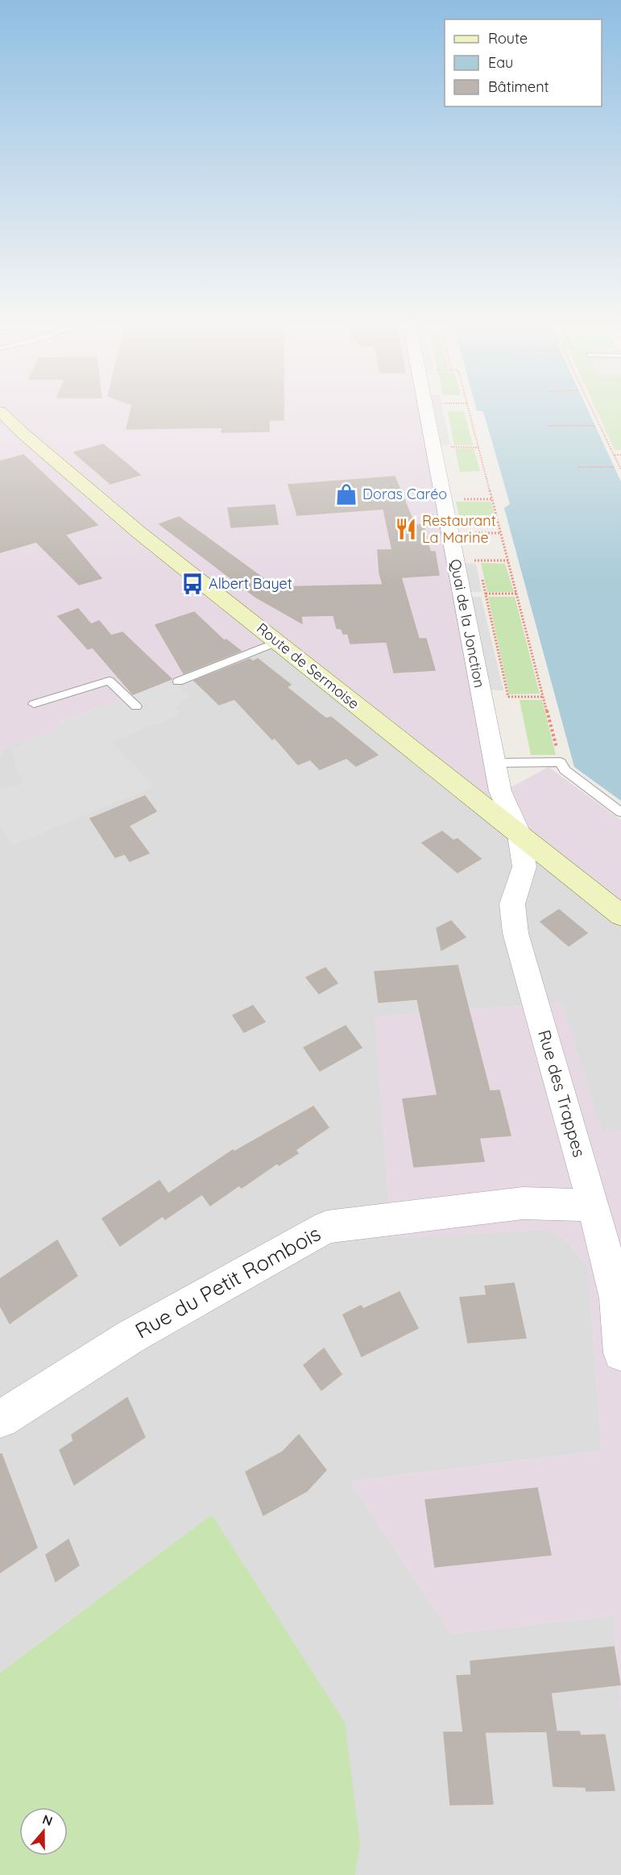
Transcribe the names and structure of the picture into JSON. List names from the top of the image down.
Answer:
{
  "streets": {
    "main road": ["Route de Sermoise"],
    "street": ["Quai de la Jonction", "Rue des Trappes", "Rue du Petit Rombois"]
  },
  "crossings": [
    ["Quai de la Jonction", "Route de Sermoise"],
    ["Quai de la Jonction", "Rue des Trappes"],
    ["Route de Sermoise", "Rue des Trappes"],
    ["Rue des Trappes", "Rue du Petit Rombois"]
  ],
  "places": {
    "shop": ["Doras Caréo"],
    "restaurant": ["Restaurant La Marine"],
    "bus stop": ["Albert Bayet"]
  },
  "legend": ["Route", "Eau", "Bâtiment"],
  "north": "top"
}
